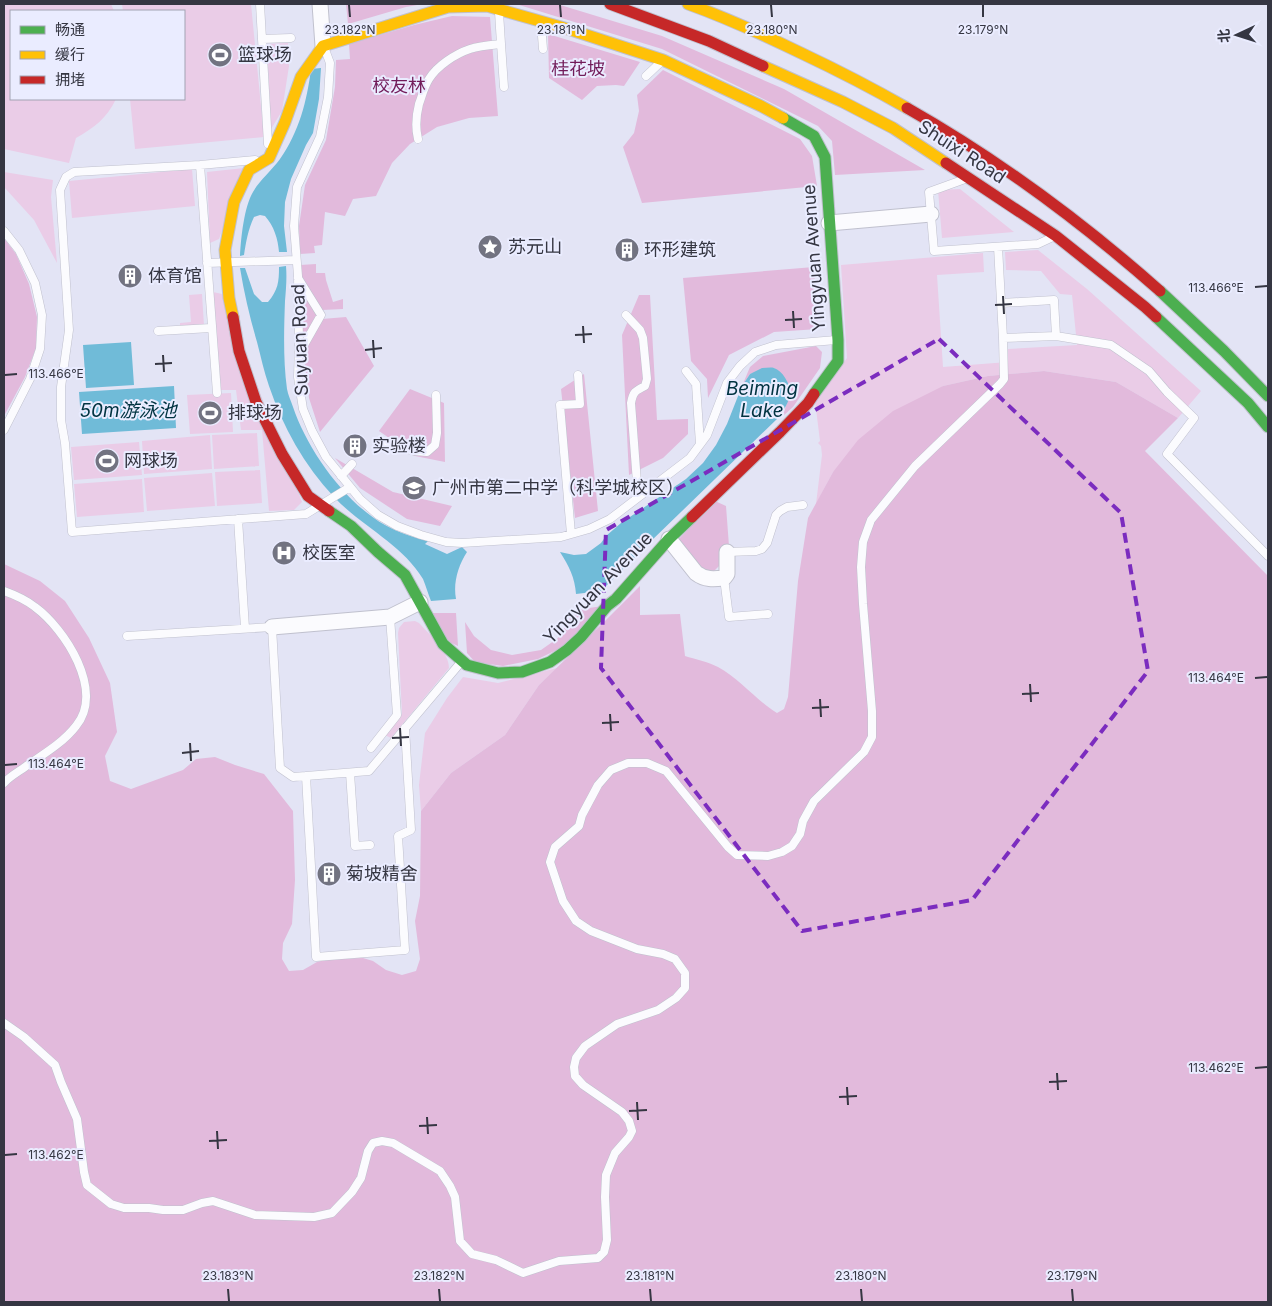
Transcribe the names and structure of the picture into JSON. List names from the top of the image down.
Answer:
{
  "streets": {
    "street": ["Shuixi Road", "Yingyuan Avenue"],
    "lane": ["Suyuan Road"]
  },
  "crossings": [
    ["Yingyuan Avenue", "Suyuan Road"]
  ],
  "water": ["Beiming Lake", "50m游泳池"],
  "parks": ["桂花坡", "校友林"],
  "places": {
    "sports": ["篮球场", "排球场", "网球场"],
    "place": ["苏元山"],
    "building": [
      "环形建筑",
      "体育馆",
      "实验楼",
      "菊坡精舍"
    ],
    "school or university": ["广州市第二中学（科学城校区）"],
    "hospital": ["校医室"]
  },
  "legend": ["畅通", "缓行", "拥堵"],
  "north": "left",
  "coordinates": [
    "23.182°N",
    "23.181°N",
    "23.180°N",
    "23.179°N",
    "113.466°E",
    "113.464°E",
    "113.462°E",
    "23.183°N"
  ]
}
